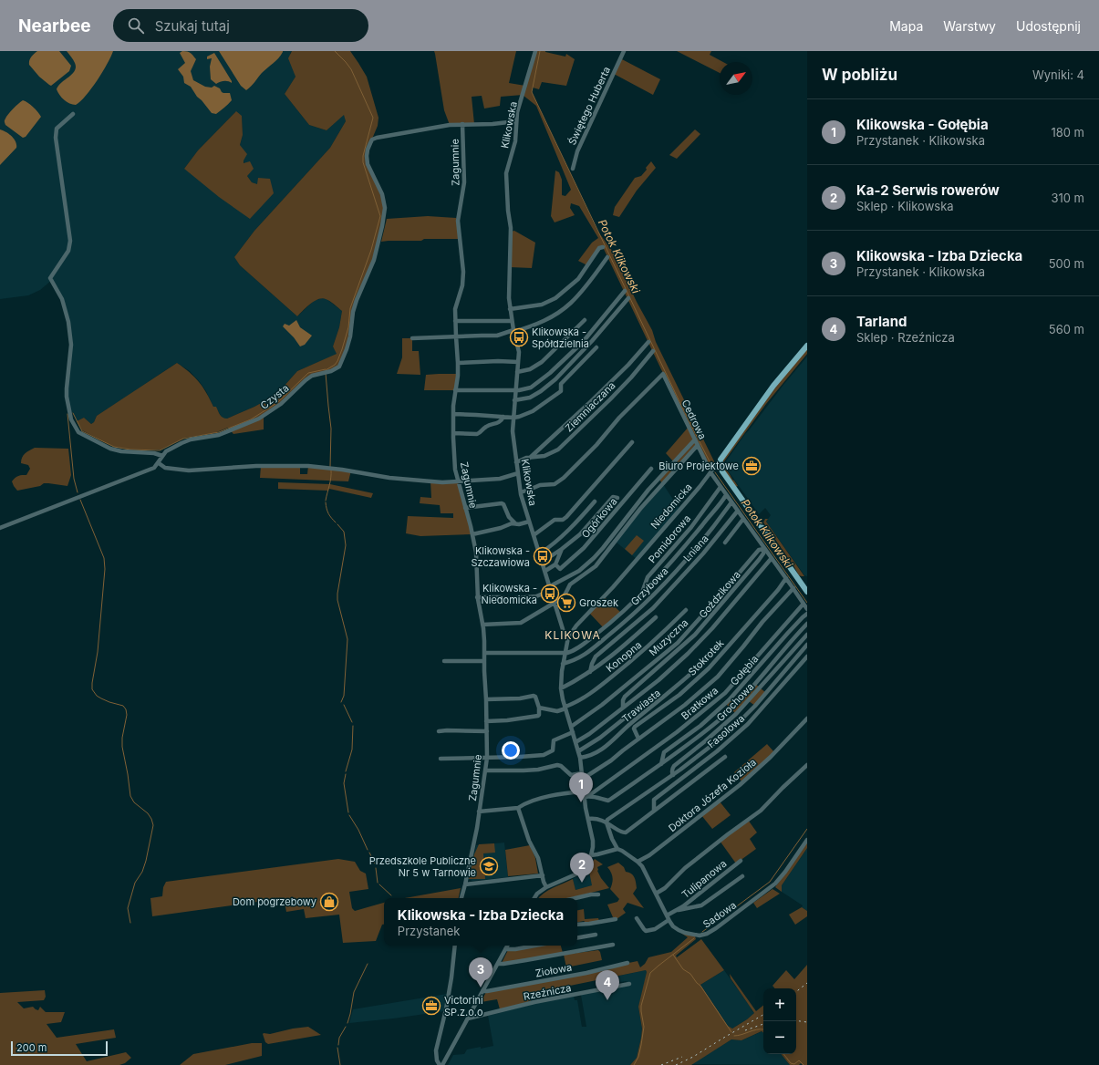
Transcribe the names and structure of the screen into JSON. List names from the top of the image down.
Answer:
{
  "streets": {
    "main road": ["Niedomicka"],
    "street": [
      "Świętego Huberta",
      "Klikowska",
      "Zagumnie",
      "Czysta",
      "Ziemniaczana",
      "Cedrowa",
      "Ogórkowa",
      "Pomidorowa",
      "Lniana",
      "Grzybowa",
      "Goździkowa",
      "Muzyczna",
      "Konopna",
      "Stokrotek",
      "Gołębia",
      "Grochowa",
      "Bratkowa",
      "Trawiasta",
      "Fasolowa",
      "Doktora Józefa Kozioła",
      "Tulipanowa",
      "Sadowa",
      "Ziołowa",
      "Rzeźnicza"
    ]
  },
  "crossings": [
    ["Klikowska", "Zagumnie"],
    ["Klikowska", "Ziemniaczana"],
    ["Klikowska", "Cedrowa"],
    ["Klikowska", "Niedomicka"],
    ["Zagumnie", "Czysta"],
    ["Cedrowa", "Niedomicka"],
    ["Cedrowa", "Pomidorowa"],
    ["Cedrowa", "Lniana"],
    ["Cedrowa", "Grzybowa"],
    ["Cedrowa", "Goździkowa"],
    ["Cedrowa", "Muzyczna"],
    ["Cedrowa", "Stokrotek"],
    ["Cedrowa", "Bratkowa"],
    ["Goździkowa", "Muzyczna"],
    ["Gołębia", "Bratkowa"],
    ["Grochowa", "Fasolowa"],
    ["Doktora Józefa Kozioła", "Sadowa"],
    ["Tulipanowa", "Sadowa"]
  ],
  "districts": ["KLIKOWA"],
  "water": ["Potok Klikowski"],
  "places": {
    "bus stop": ["Klikowska - Spółdzielnia", "Klikowska - Szczawiowa", "Klikowska - Niedomicka"],
    "office": ["Biuro Projektowe", "Victorini SP.z.o.o"],
    "supermarket": ["Groszek"],
    "school or university": ["Przedszkole Publiczne Nr 5 w Tarnowie"],
    "shop": ["Dom pogrzebowy"]
  },
  "scale_bar": "200 m",
  "north": "top right",
  "page": {
    "header": "Nearbee",
    "search": "Szukaj tutaj",
    "nav": ["Mapa", "Warstwy", "Udostępnij"],
    "heading": ["W pobliżu", "Wyniki: 4"],
    "list": [
      {
        "mark": "1",
        "name": "Klikowska - Gołębia",
        "note": "Przystanek · Klikowska",
        "value": "180 m"
      },
      {
        "mark": "2",
        "name": "Ka-2 Serwis rowerów",
        "note": "Sklep · Klikowska",
        "value": "310 m"
      },
      {
        "mark": "3",
        "name": "Klikowska - Izba Dziecka",
        "note": "Przystanek · Klikowska",
        "value": "500 m"
      },
      {
        "mark": "4",
        "name": "Tarland",
        "note": "Sklep · Rzeźnicza",
        "value": "560 m"
      }
    ],
    "pins": [
      "1",
      "2",
      "3",
      "4"
    ],
    "popup": ["Klikowska - Izba Dziecka", "Przystanek"],
    "map_buttons": ["+", "−"],
    "scale": "200 m"
  }
}
